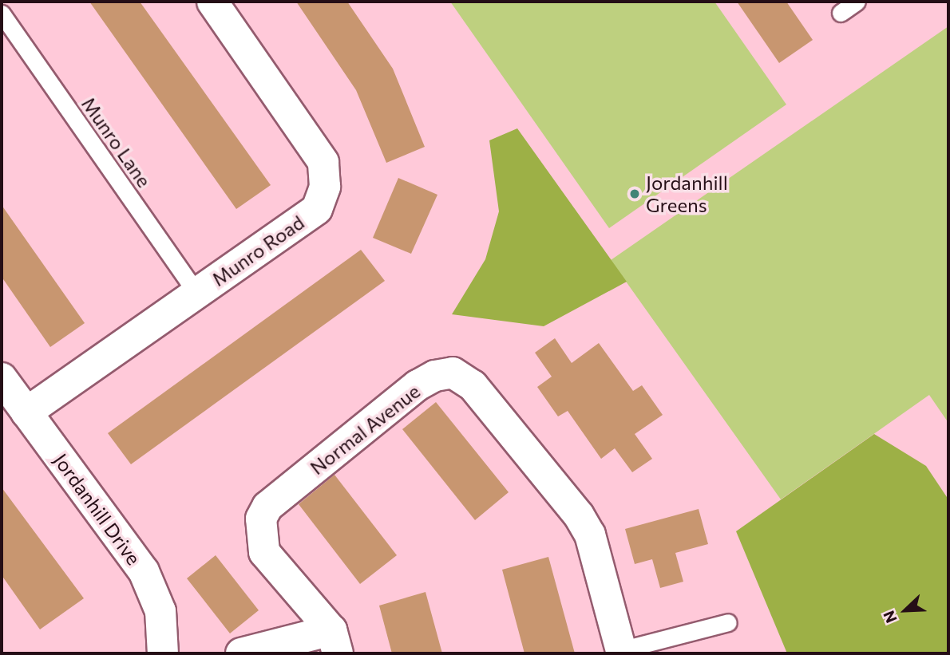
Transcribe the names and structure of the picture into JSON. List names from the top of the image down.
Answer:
{
  "streets": {
    "street": ["Munro Road", "Normal Avenue", "Jordanhill Drive"],
    "lane": ["Munro Lane"]
  },
  "crossings": [
    ["Munro Lane", "Munro Road"],
    ["Munro Road", "Jordanhill Drive"]
  ],
  "places": ["Jordanhill Greens"],
  "north": "bottom left"
}
